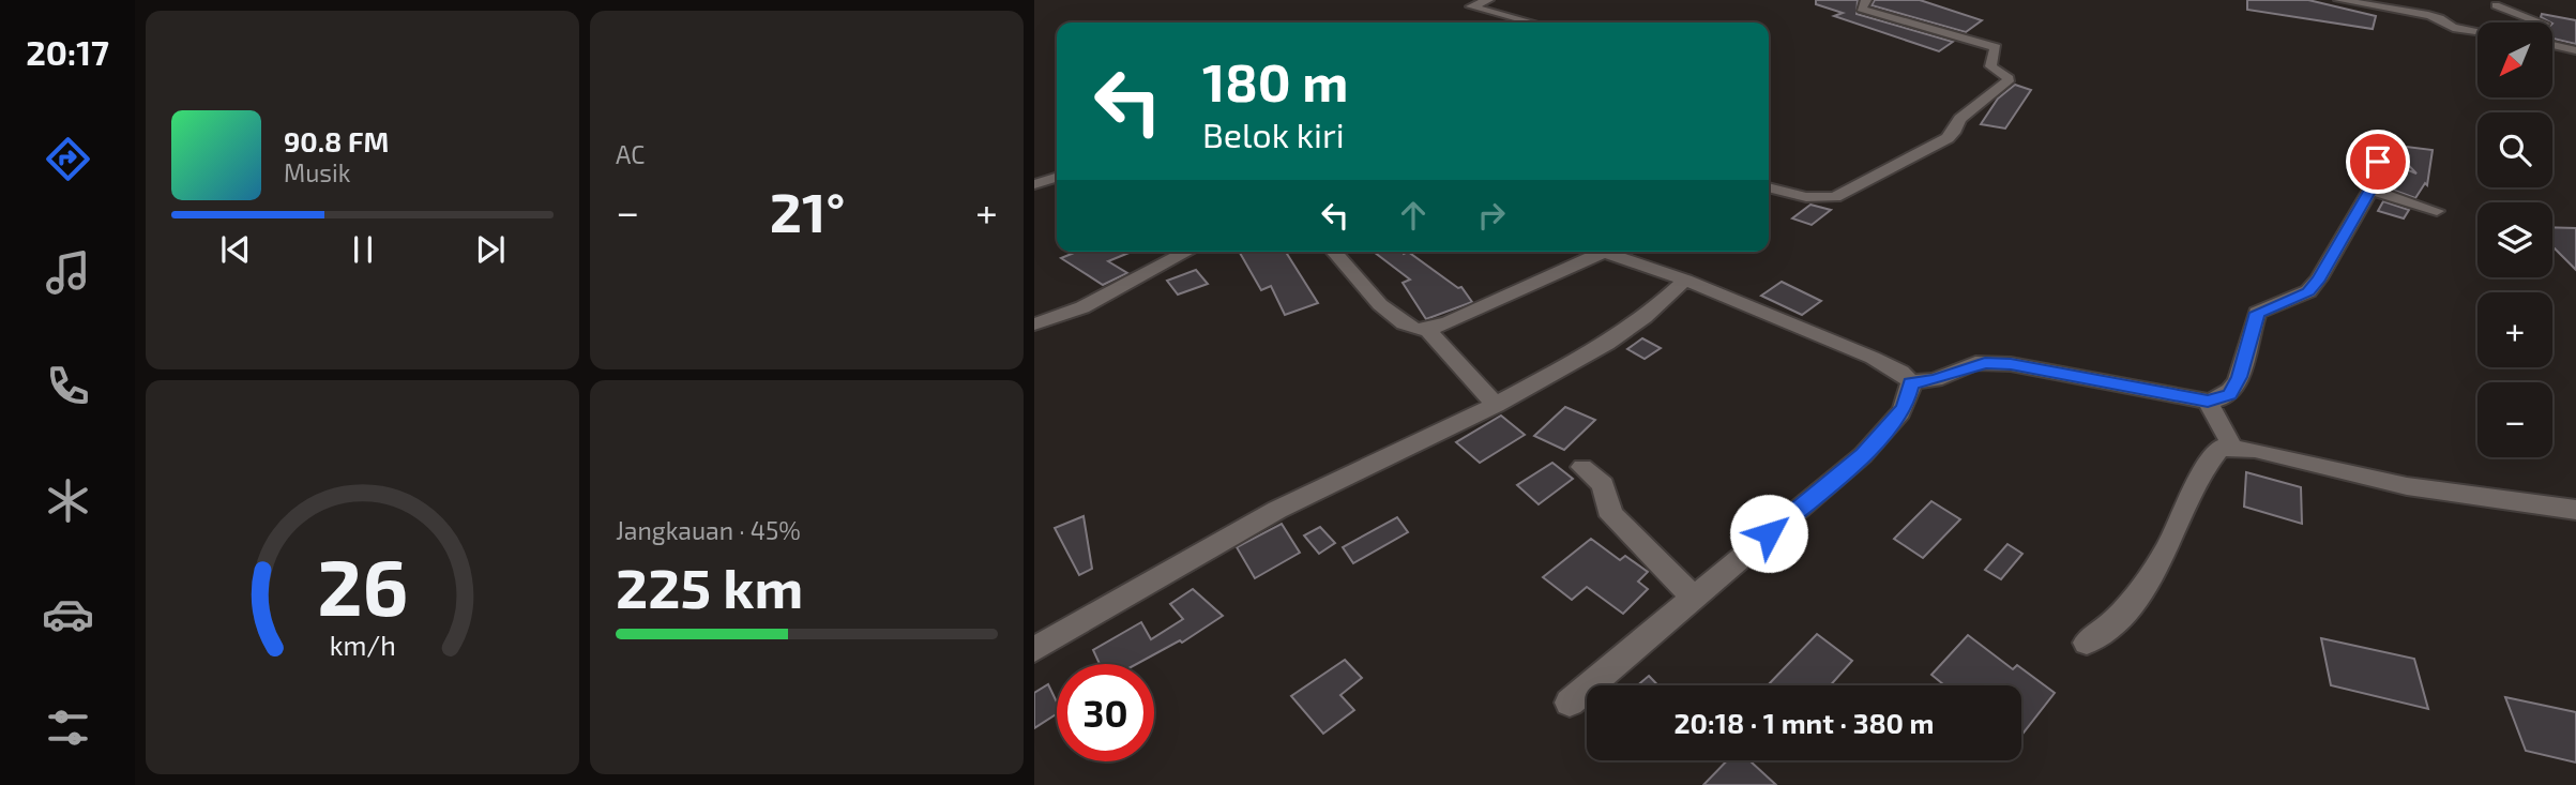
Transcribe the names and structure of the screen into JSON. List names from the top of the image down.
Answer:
{
  "north": "bottom left",
  "page": {
    "tabs": "20:17",
    "tile": [
      "AC",
      ["Jangkauan · 45%", "225 km"]
    ],
    "map_buttons": ["+", "−"],
    "turn": ["180 m", "Belok kiri"],
    "song": ["90.8 FM", "Musik"],
    "heat": ["−", "21°", "+"],
    "limit": "30",
    "trip": "20:18 · 1 mnt · 380 m",
    "gauge": ["26", "km/h"]
  }
}
